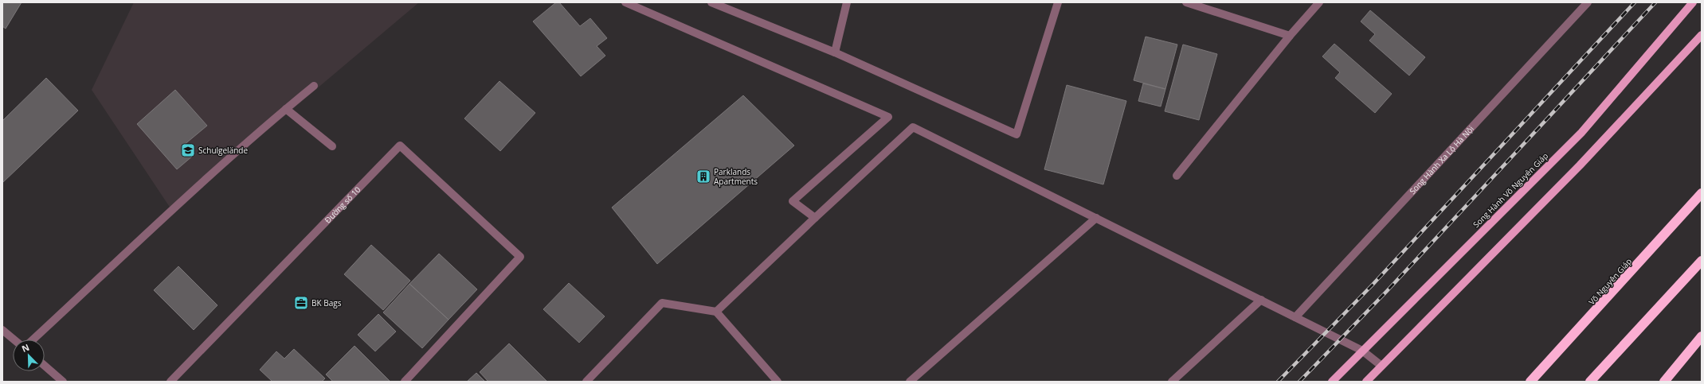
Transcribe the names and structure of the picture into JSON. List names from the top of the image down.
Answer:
{
  "streets": {
    "highway": ["Võ Nguyên Giáp"],
    "main road": ["Song Hành Võ Nguyên Giáp"],
    "street": ["Song Hành Xa Lộ Hà Nội", "Đường số 10"]
  },
  "places": {
    "school or university": ["Schulgelände"],
    "building": ["Parklands Apartments"],
    "office": ["BK Bags"]
  },
  "north": "top left"
}
